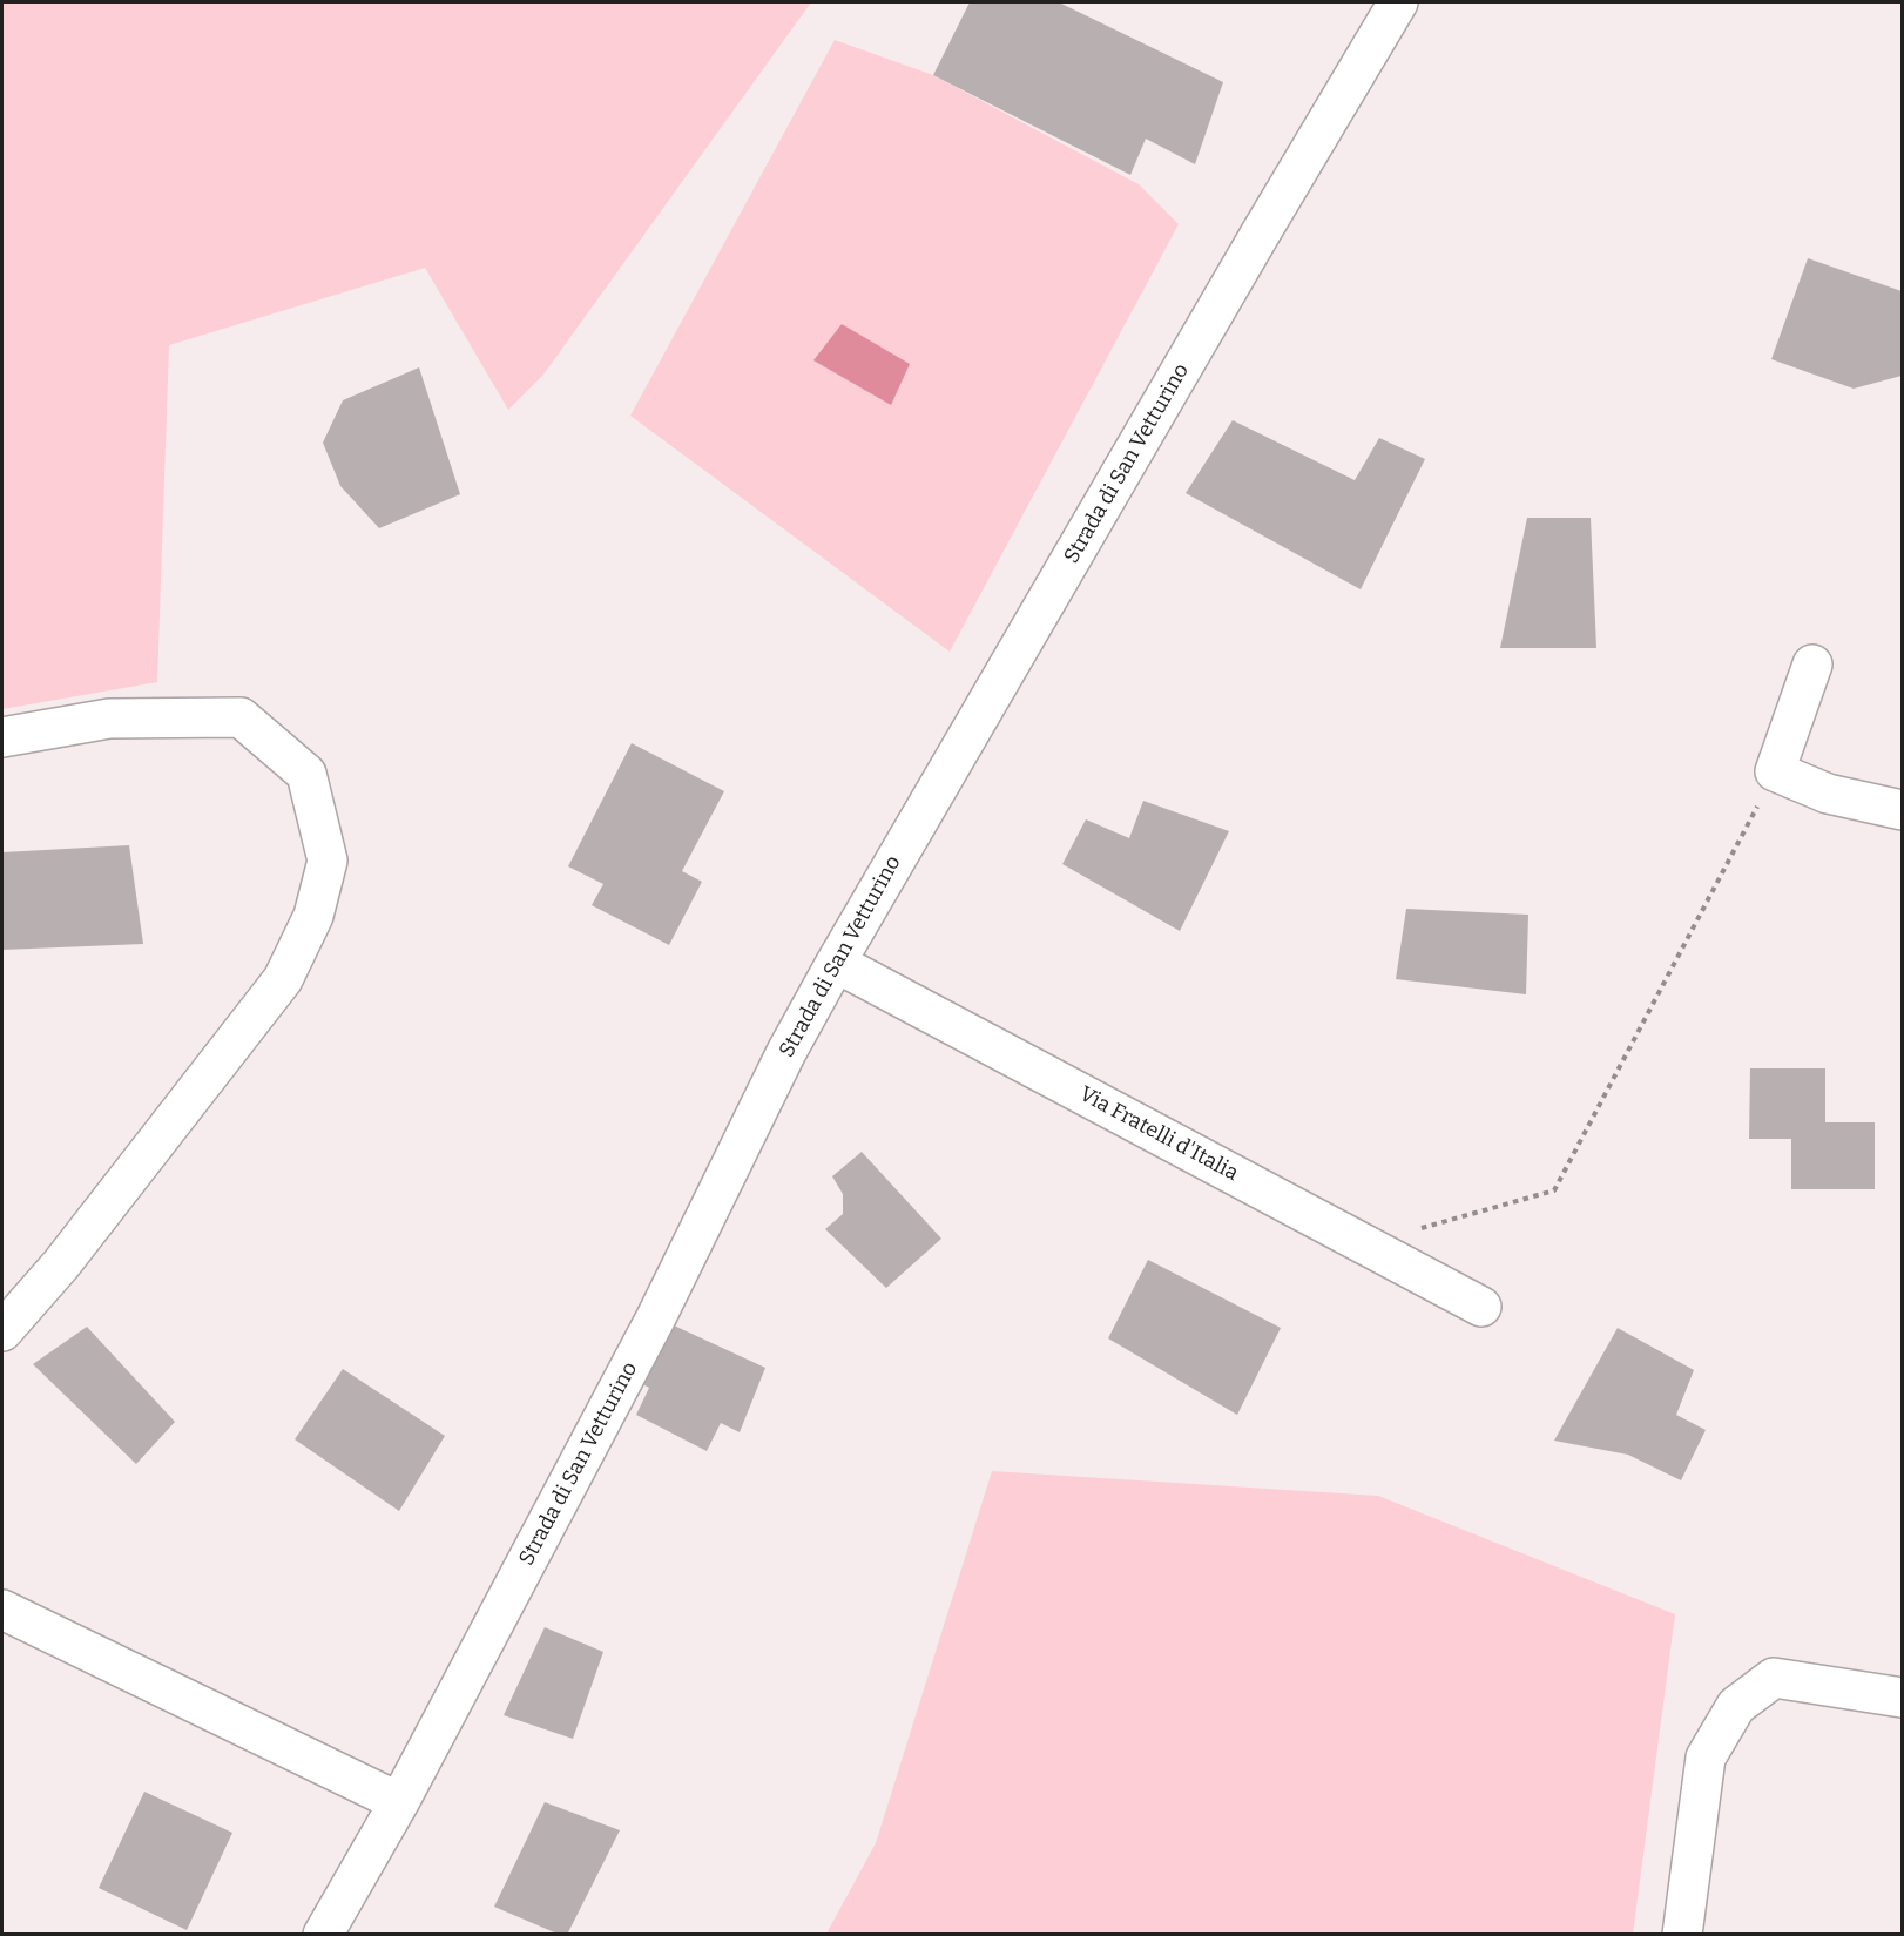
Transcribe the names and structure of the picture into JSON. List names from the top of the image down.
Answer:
{
  "streets": {
    "street": ["Strada di San Vetturino", "Via Fratelli d'Italia"]
  },
  "crossings": [
    ["Strada di San Vetturino", "Via Fratelli d'Italia"]
  ]
}
